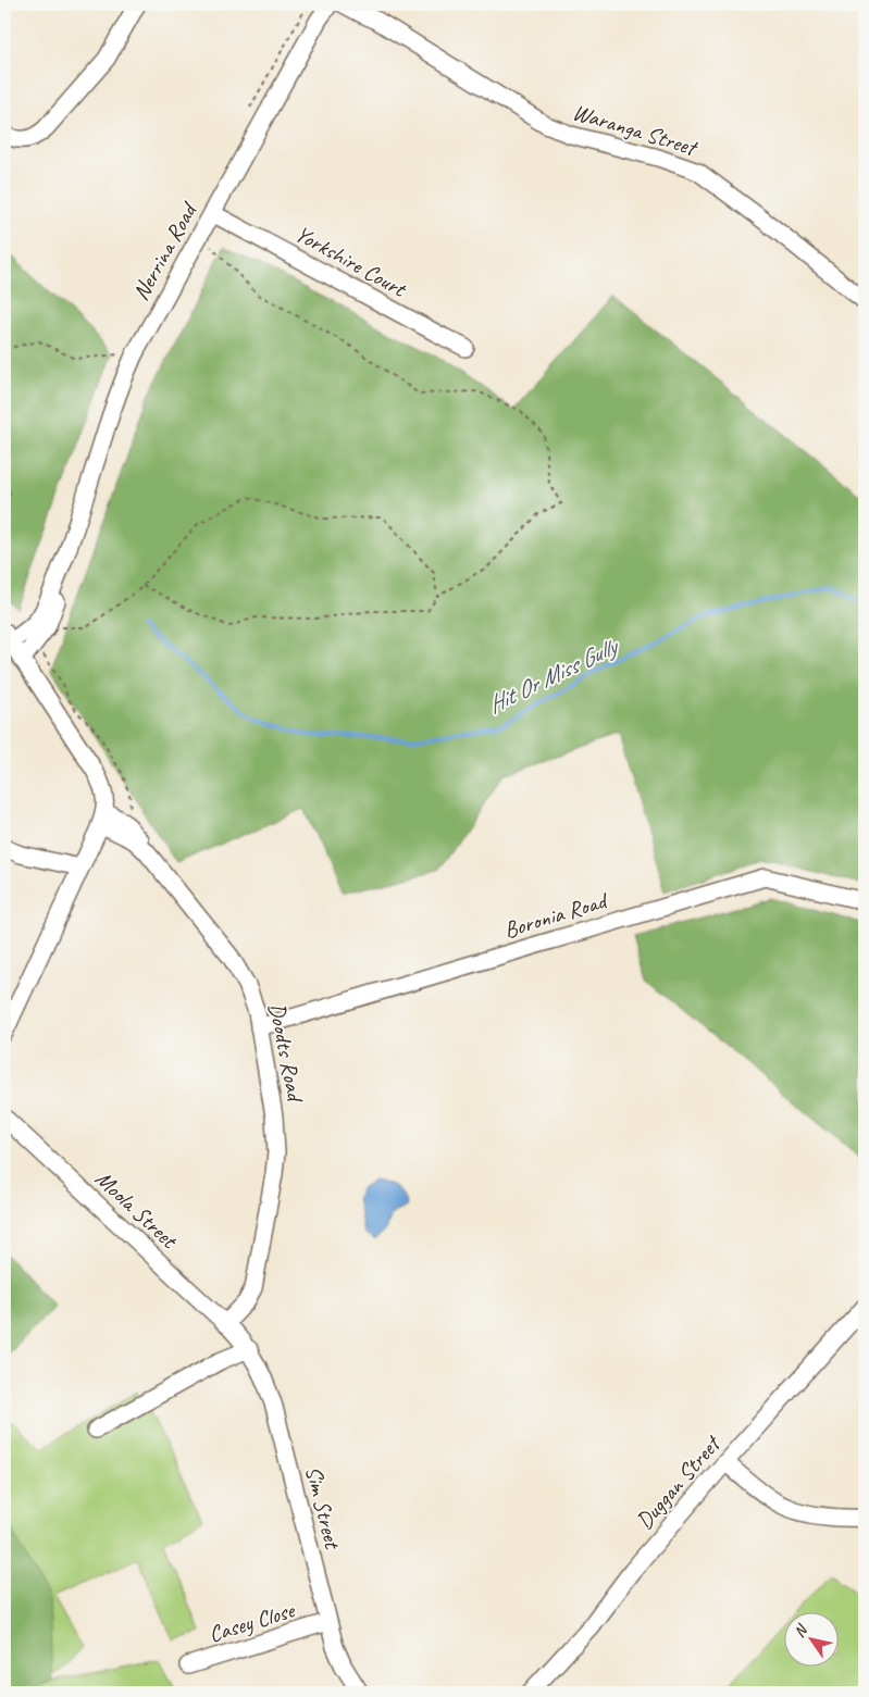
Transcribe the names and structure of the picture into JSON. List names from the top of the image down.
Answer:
{
  "streets": {
    "street": [
      "Waranga Street",
      "Nerrina Road",
      "Yorkshire Court",
      "Boronia Road",
      "Doodts Road",
      "Moola Street",
      "Duggan Street",
      "Sim Street",
      "Casey Close"
    ]
  },
  "crossings": [
    ["Nerrina Road", "Yorkshire Court"],
    ["Boronia Road", "Doodts Road"],
    ["Doodts Road", "Moola Street"],
    ["Doodts Road", "Sim Street"],
    ["Moola Street", "Sim Street"],
    ["Sim Street", "Casey Close"]
  ],
  "water": ["Hit Or Miss Gully"],
  "north": "top left"
}
